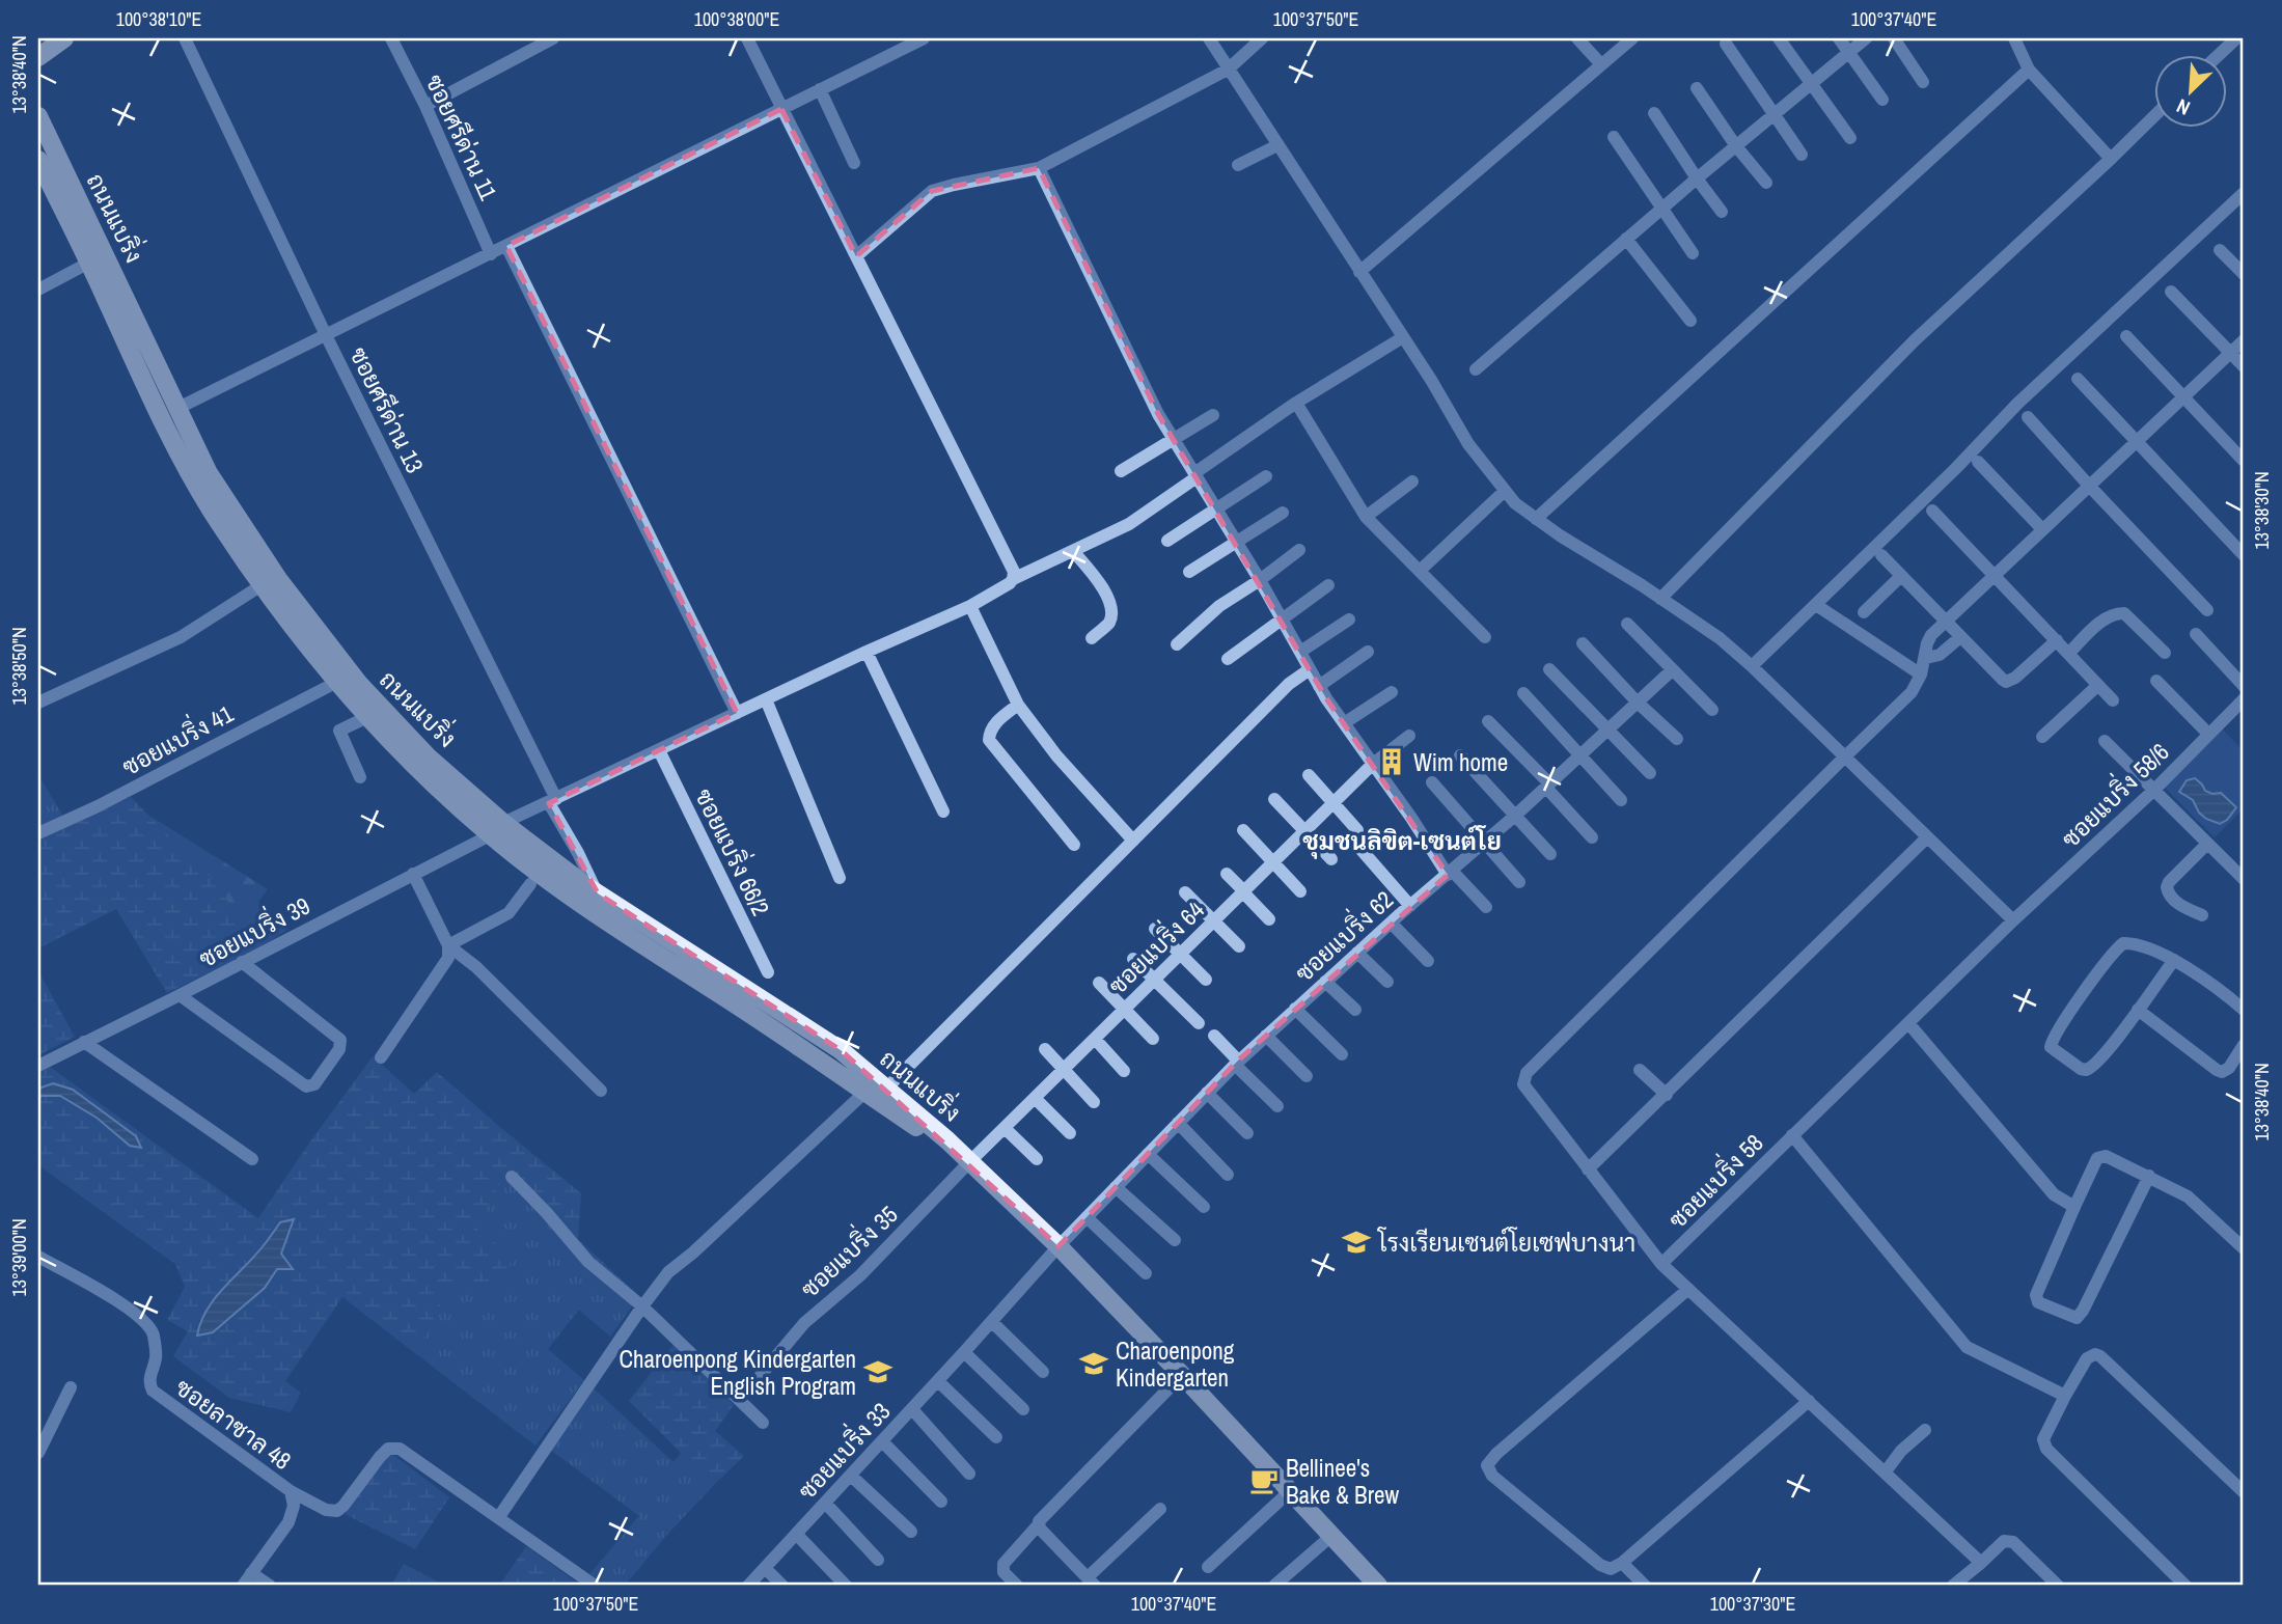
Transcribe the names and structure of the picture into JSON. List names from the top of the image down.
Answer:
{
  "streets": {
    "main road": ["ถนนแบริ่ง"],
    "street": [
      "ซอยศรีด่าน 11",
      "ซอยศรีด่าน 13",
      "ซอยแบริ่ง 41",
      "ซอยแบริ่ง 58/6",
      "ซอยแบริ่ง 66/2",
      "ซอยแบริ่ง 39",
      "ซอยแบริ่ง 62",
      "ซอยแบริ่ง 64",
      "ซอยแบริ่ง 58",
      "ซอยแบริ่ง 35",
      "ซอยลาซาล 48",
      "ซอยแบริ่ง 33"
    ]
  },
  "crossings": [
    ["ถนนแบริ่ง", "ซอยศรีด่าน 13"],
    ["ถนนแบริ่ง", "ซอยแบริ่ง 41"],
    ["ถนนแบริ่ง", "ซอยแบริ่ง 39"],
    ["ถนนแบริ่ง", "ซอยแบริ่ง 62"],
    ["ถนนแบริ่ง", "ซอยแบริ่ง 64"],
    ["ถนนแบริ่ง", "ซอยแบริ่ง 35"],
    ["ถนนแบริ่ง", "ซอยแบริ่ง 33"],
    ["ซอยศรีด่าน 13", "ซอยแบริ่ง 39"],
    ["ซอยแบริ่ง 58/6", "ซอยแบริ่ง 58"],
    ["ซอยแบริ่ง 66/2", "ซอยแบริ่ง 39"],
    ["ซอยแบริ่ง 62", "ซอยแบริ่ง 33"],
    ["ซอยแบริ่ง 64", "ซอยแบริ่ง 35"]
  ],
  "districts": ["ชุมชนลิขิต-เซนต์โย"],
  "places": {
    "building": ["Wim home"],
    "school or university": ["โรงเรียนเซนต์โยเซฟบางนา", "Charoenpong Kindergarten", "Charoenpong Kindergarten English Program"],
    "cafe": ["Bellinee's Bake & Brew"]
  },
  "north": "bottom left",
  "coordinates": [
    "100°38'10\"E",
    "100°38'00\"E",
    "100°37'50\"E",
    "100°37'40\"E",
    "13°38'40\"N",
    "13°38'30\"N",
    "13°38'50\"N",
    "13°39'00\"N",
    "100°37'30\"E"
  ]
}
